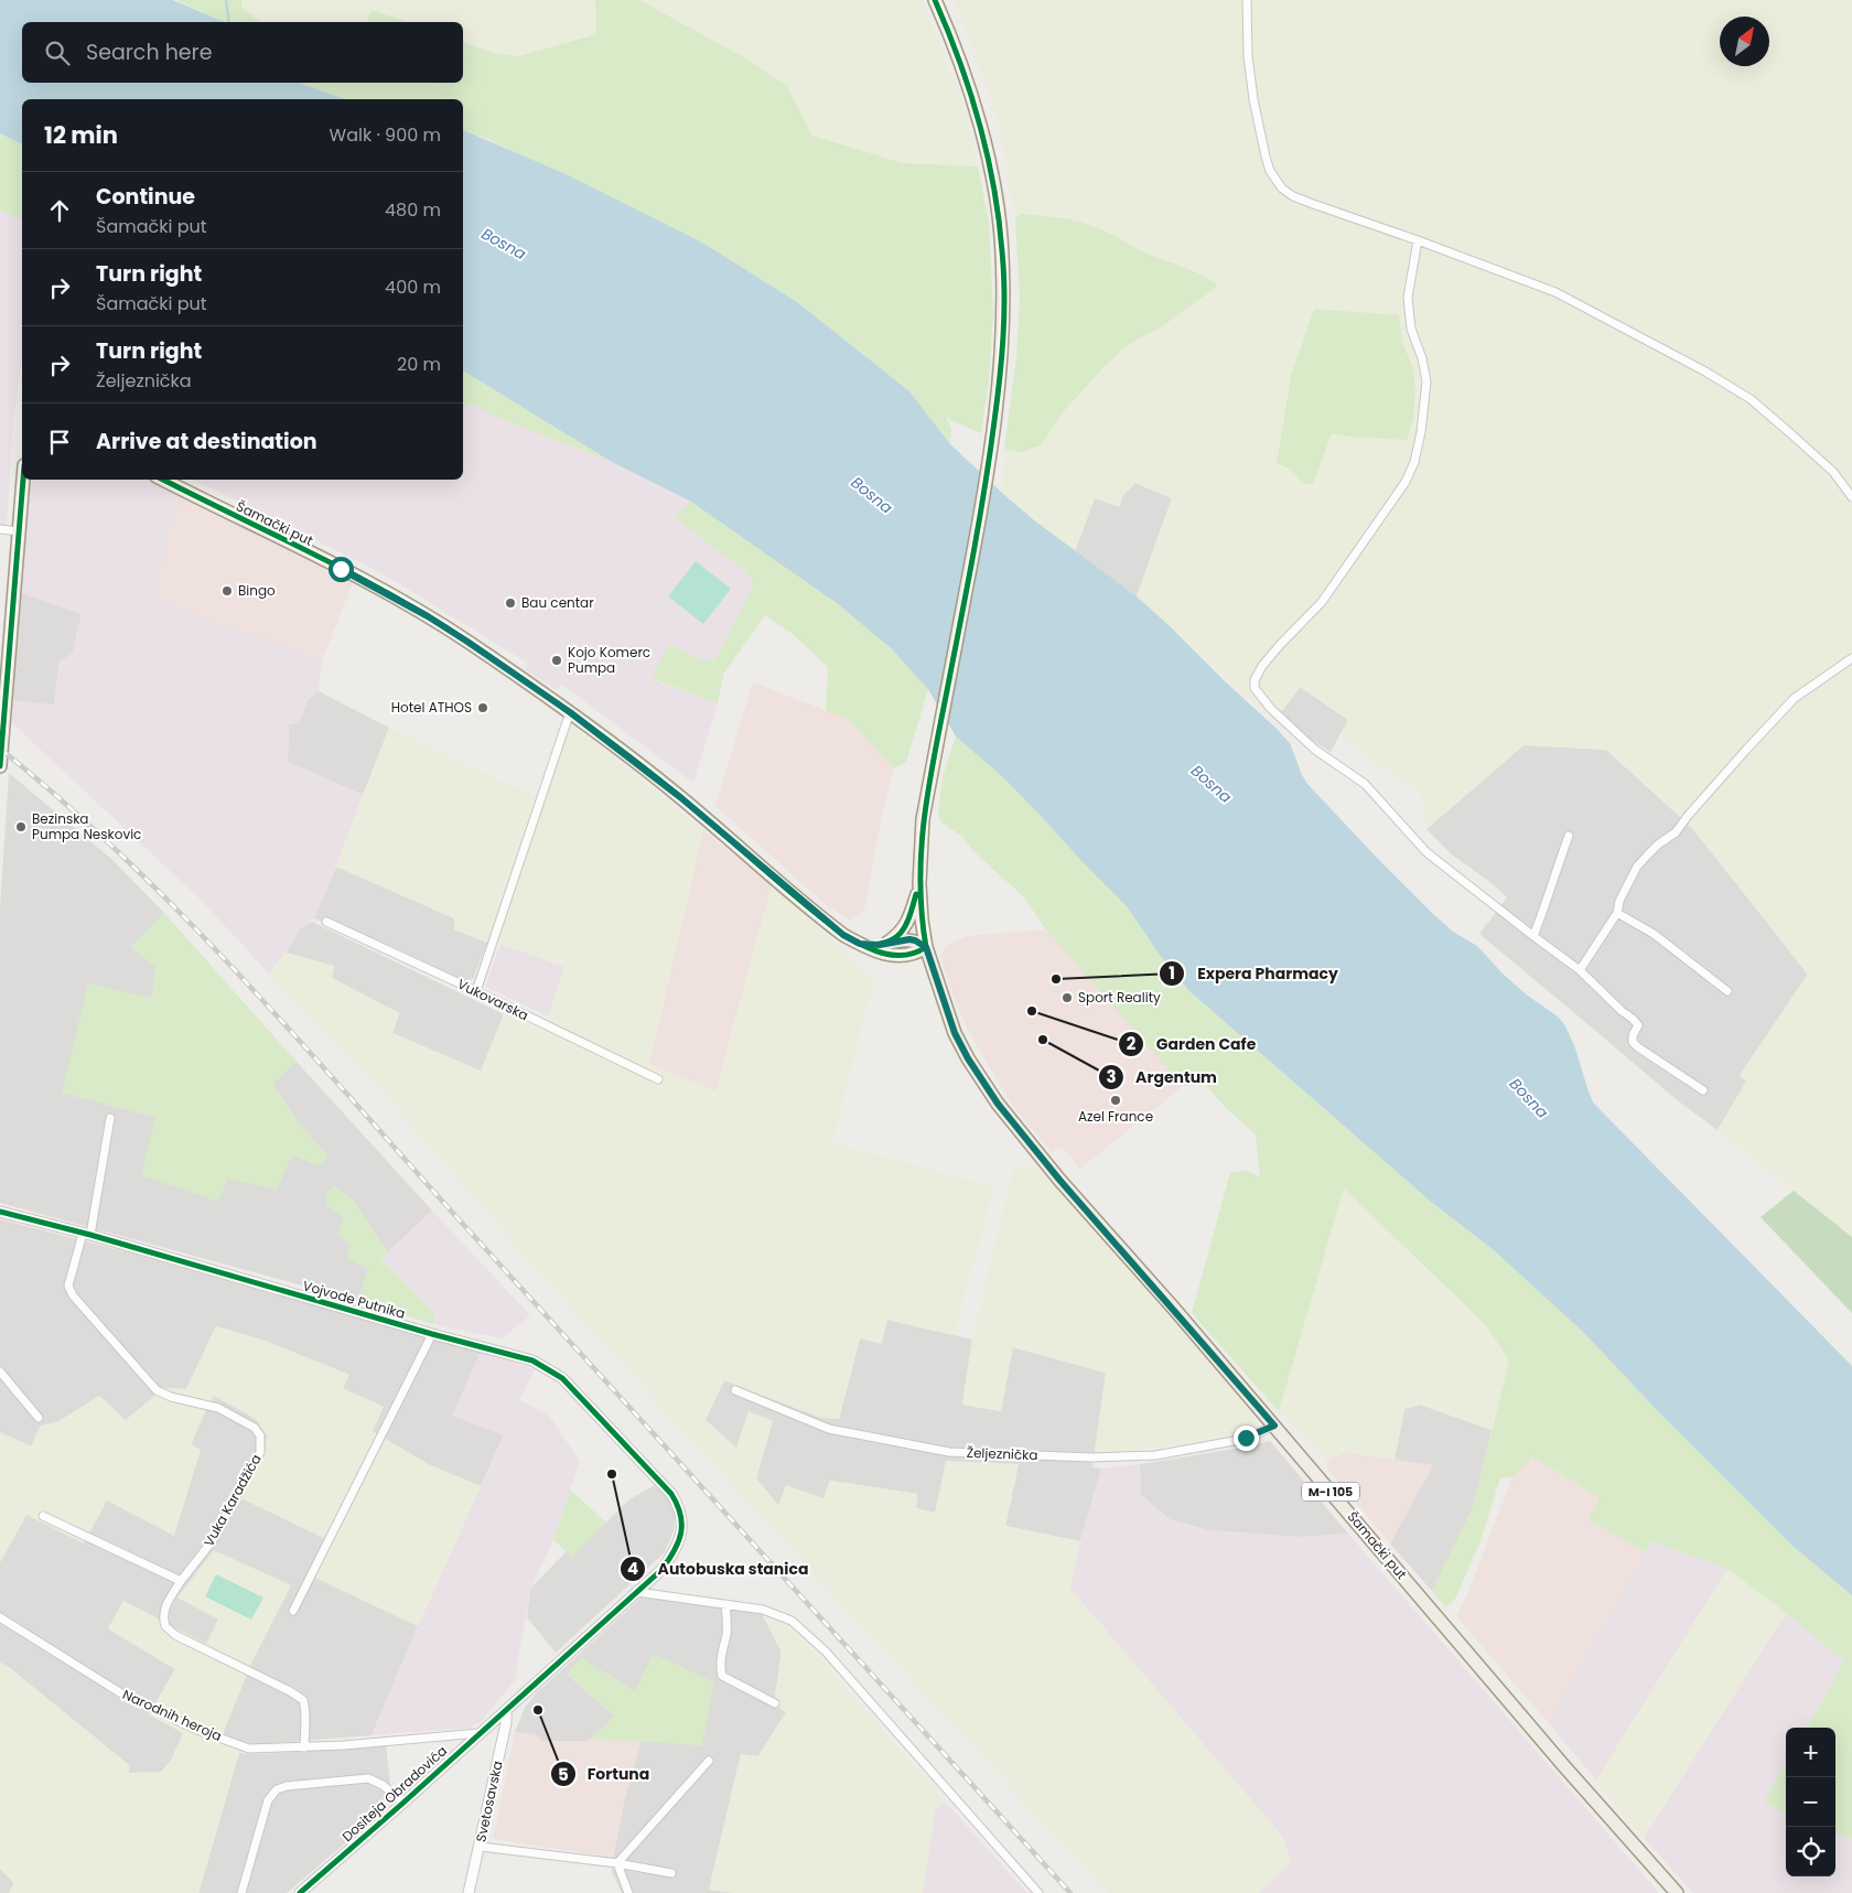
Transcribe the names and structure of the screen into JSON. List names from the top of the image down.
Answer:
{
  "streets": {
    "main road": ["Šamački put", "M-I 105"],
    "street": [
      "Vukovarska",
      "Vojvode Putnika",
      "Željeznička",
      "Vuka Karadžića",
      "Narodnih heroja",
      "Dositeja Obradovića",
      "Svetosavska"
    ]
  },
  "crossings": [
    ["Šamački put", "Željeznička"],
    ["Šamački put", "M-I 105"],
    ["Vojvode Putnika", "Vuka Karadžića"],
    ["Vojvode Putnika", "Dositeja Obradovića"],
    ["Narodnih heroja", "Dositeja Obradovića"],
    ["Dositeja Obradovića", "Svetosavska"]
  ],
  "water": ["Bosna"],
  "places": [
    "Bingo",
    "Bau centar",
    "Kojo Komerc Pumpa",
    "Hotel ATHOS",
    "Bezinska Pumpa Neskovic",
    "Expera Pharmacy",
    "Sport Reality",
    "Garden Cafe",
    "Argentum",
    "Azel France",
    "Autobuska stanica",
    "Fortuna"
  ],
  "north": "top right",
  "page": {
    "search": "Search here",
    "heading": ["12 min", "Walk · 900 m"],
    "list": [
      ["Continue", "Šamački put", "480 m"],
      ["Turn right", "Šamački put", "400 m"],
      ["Turn right", "Željeznička", "20 m"],
      "Arrive at destination"
    ],
    "map_buttons": ["+", "−"]
  }
}
